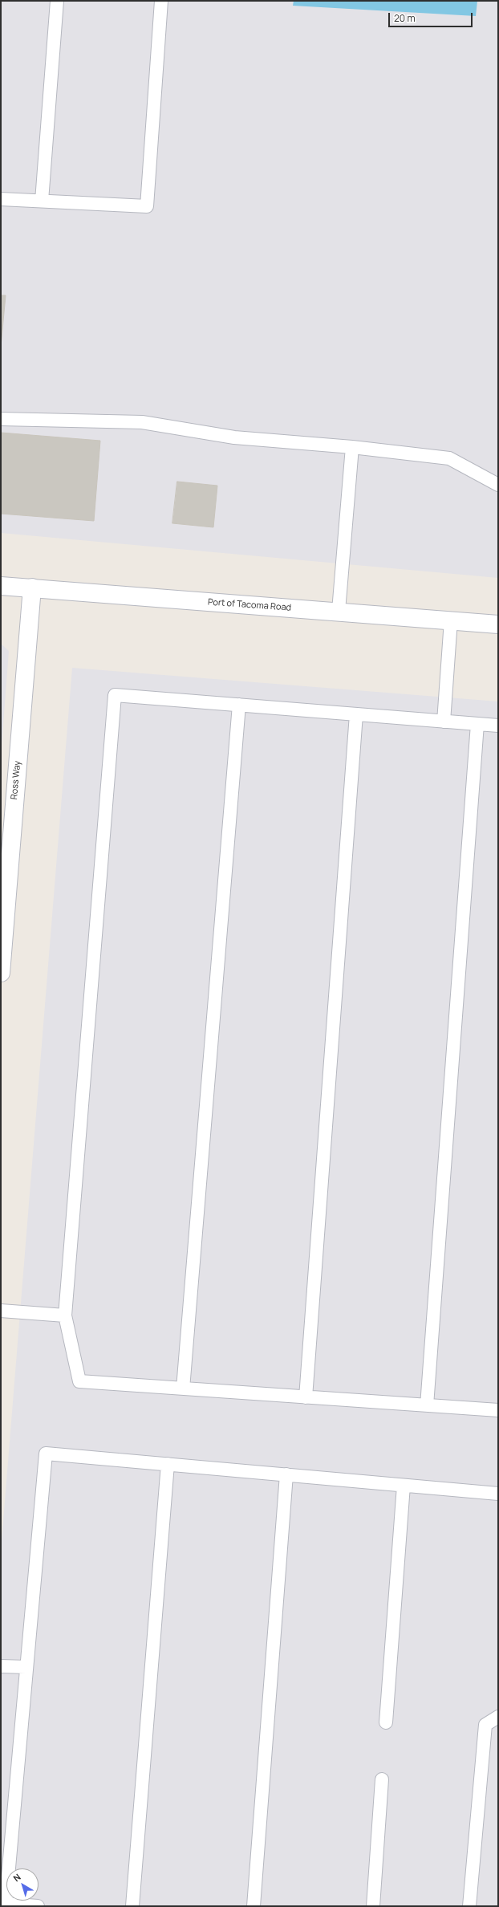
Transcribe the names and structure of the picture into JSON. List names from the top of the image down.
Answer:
{
  "streets": {
    "main road": ["Port of Tacoma Road", "Ross Way"]
  },
  "crossings": [
    ["Port of Tacoma Road", "Ross Way"]
  ],
  "scale_bar": "20 m",
  "north": "top left"
}
